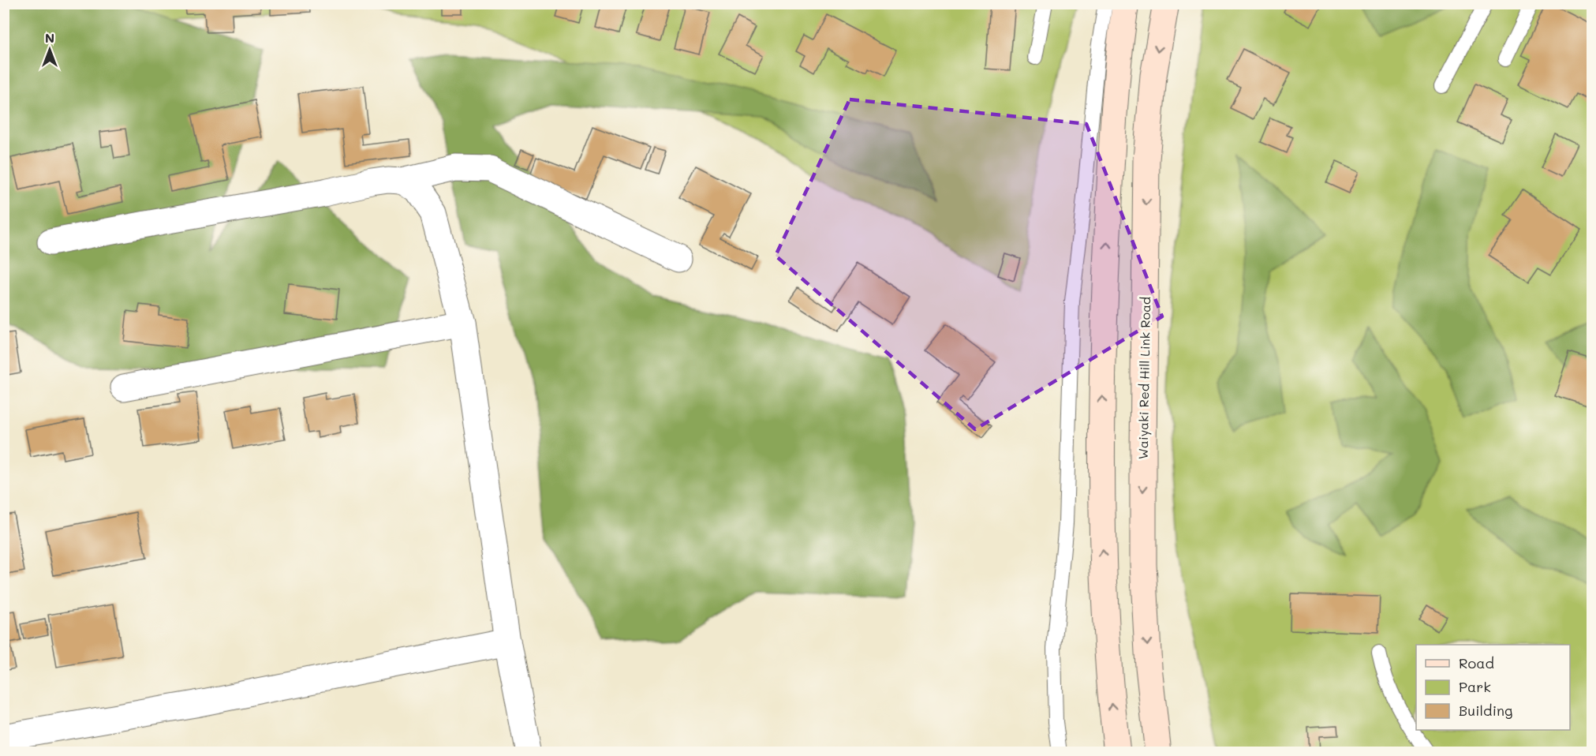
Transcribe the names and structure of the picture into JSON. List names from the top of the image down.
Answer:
{
  "streets": {
    "main road": ["Waiyaki Red Hill Link Road"]
  },
  "legend": ["Road", "Park", "Building"],
  "north": "top"
}
